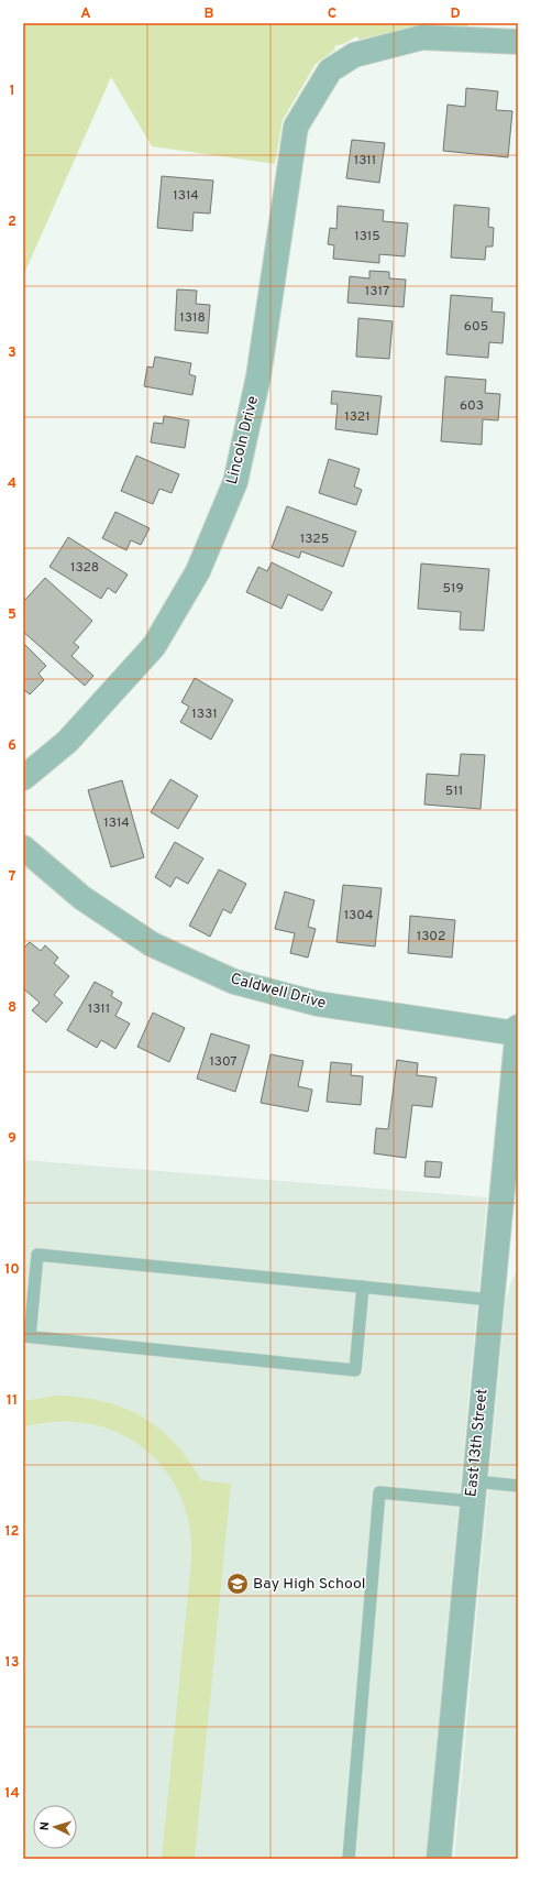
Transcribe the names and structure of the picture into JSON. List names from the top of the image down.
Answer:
{
  "streets": {
    "street": ["Lincoln Drive", "Caldwell Drive", "East 13th Street"]
  },
  "crossings": [
    ["Caldwell Drive", "East 13th Street"]
  ],
  "places": {
    "school or university": ["Bay High School"]
  },
  "house_numbers": [
    "1311",
    "1314",
    "1315",
    "1317",
    "1318",
    "605",
    "603",
    "1321",
    "1325",
    "1328",
    "519",
    "1331",
    "511",
    "1314",
    "1304",
    "1302",
    "1311",
    "1307"
  ],
  "north": "left",
  "grid": {
    "columns": [
      "A",
      "B",
      "C",
      "D"
    ],
    "rows": [
      "1",
      "2",
      "3",
      "4",
      "5",
      "6",
      "7",
      "8",
      "9",
      "10",
      "11",
      "12",
      "13",
      "14"
    ]
  }
}
